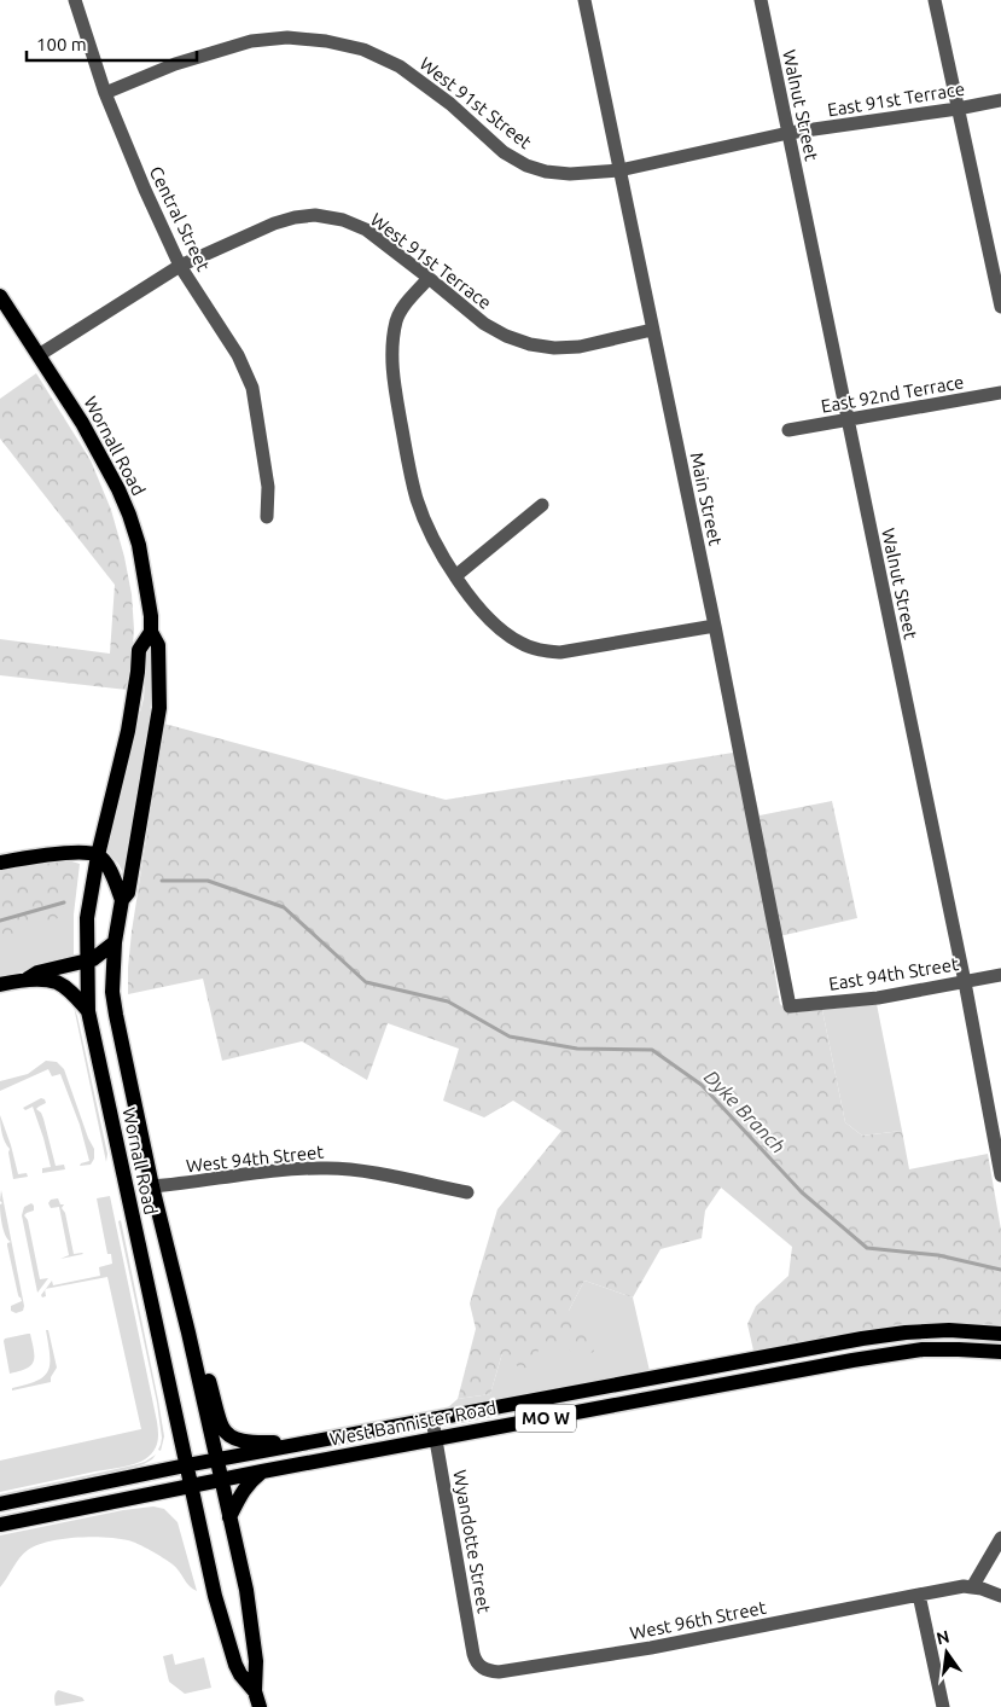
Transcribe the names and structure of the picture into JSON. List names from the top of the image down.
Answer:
{
  "streets": {
    "main road": ["Wornall Road", "MO W", "West Bannister Road"],
    "street": [
      "East 91st Terrace",
      "West 91st Street",
      "Walnut Street",
      "Central Street",
      "West 91st Terrace",
      "East 92nd Terrace",
      "Main Street",
      "East 94th Street",
      "West 94th Street",
      "Wyandotte Street",
      "West 96th Street"
    ]
  },
  "crossings": [
    ["East 91st Terrace", "West 91st Street"],
    ["East 91st Terrace", "Walnut Street"],
    ["East 91st Terrace", "Main Street"],
    ["West 91st Street", "Central Street"],
    ["West 91st Street", "Main Street"],
    ["Walnut Street", "East 92nd Terrace"],
    ["Walnut Street", "East 94th Street"],
    ["Central Street", "West 91st Terrace"],
    ["West 91st Terrace", "Wornall Road"],
    ["West 91st Terrace", "Main Street"],
    ["Wornall Road", "West 94th Street"],
    ["Wornall Road", "West Bannister Road"],
    ["Main Street", "East 94th Street"],
    ["West Bannister Road", "Wyandotte Street"],
    ["Wyandotte Street", "West 96th Street"]
  ],
  "water": ["Dyke Branch"],
  "scale_bar": "100 m",
  "north": "top"
}
